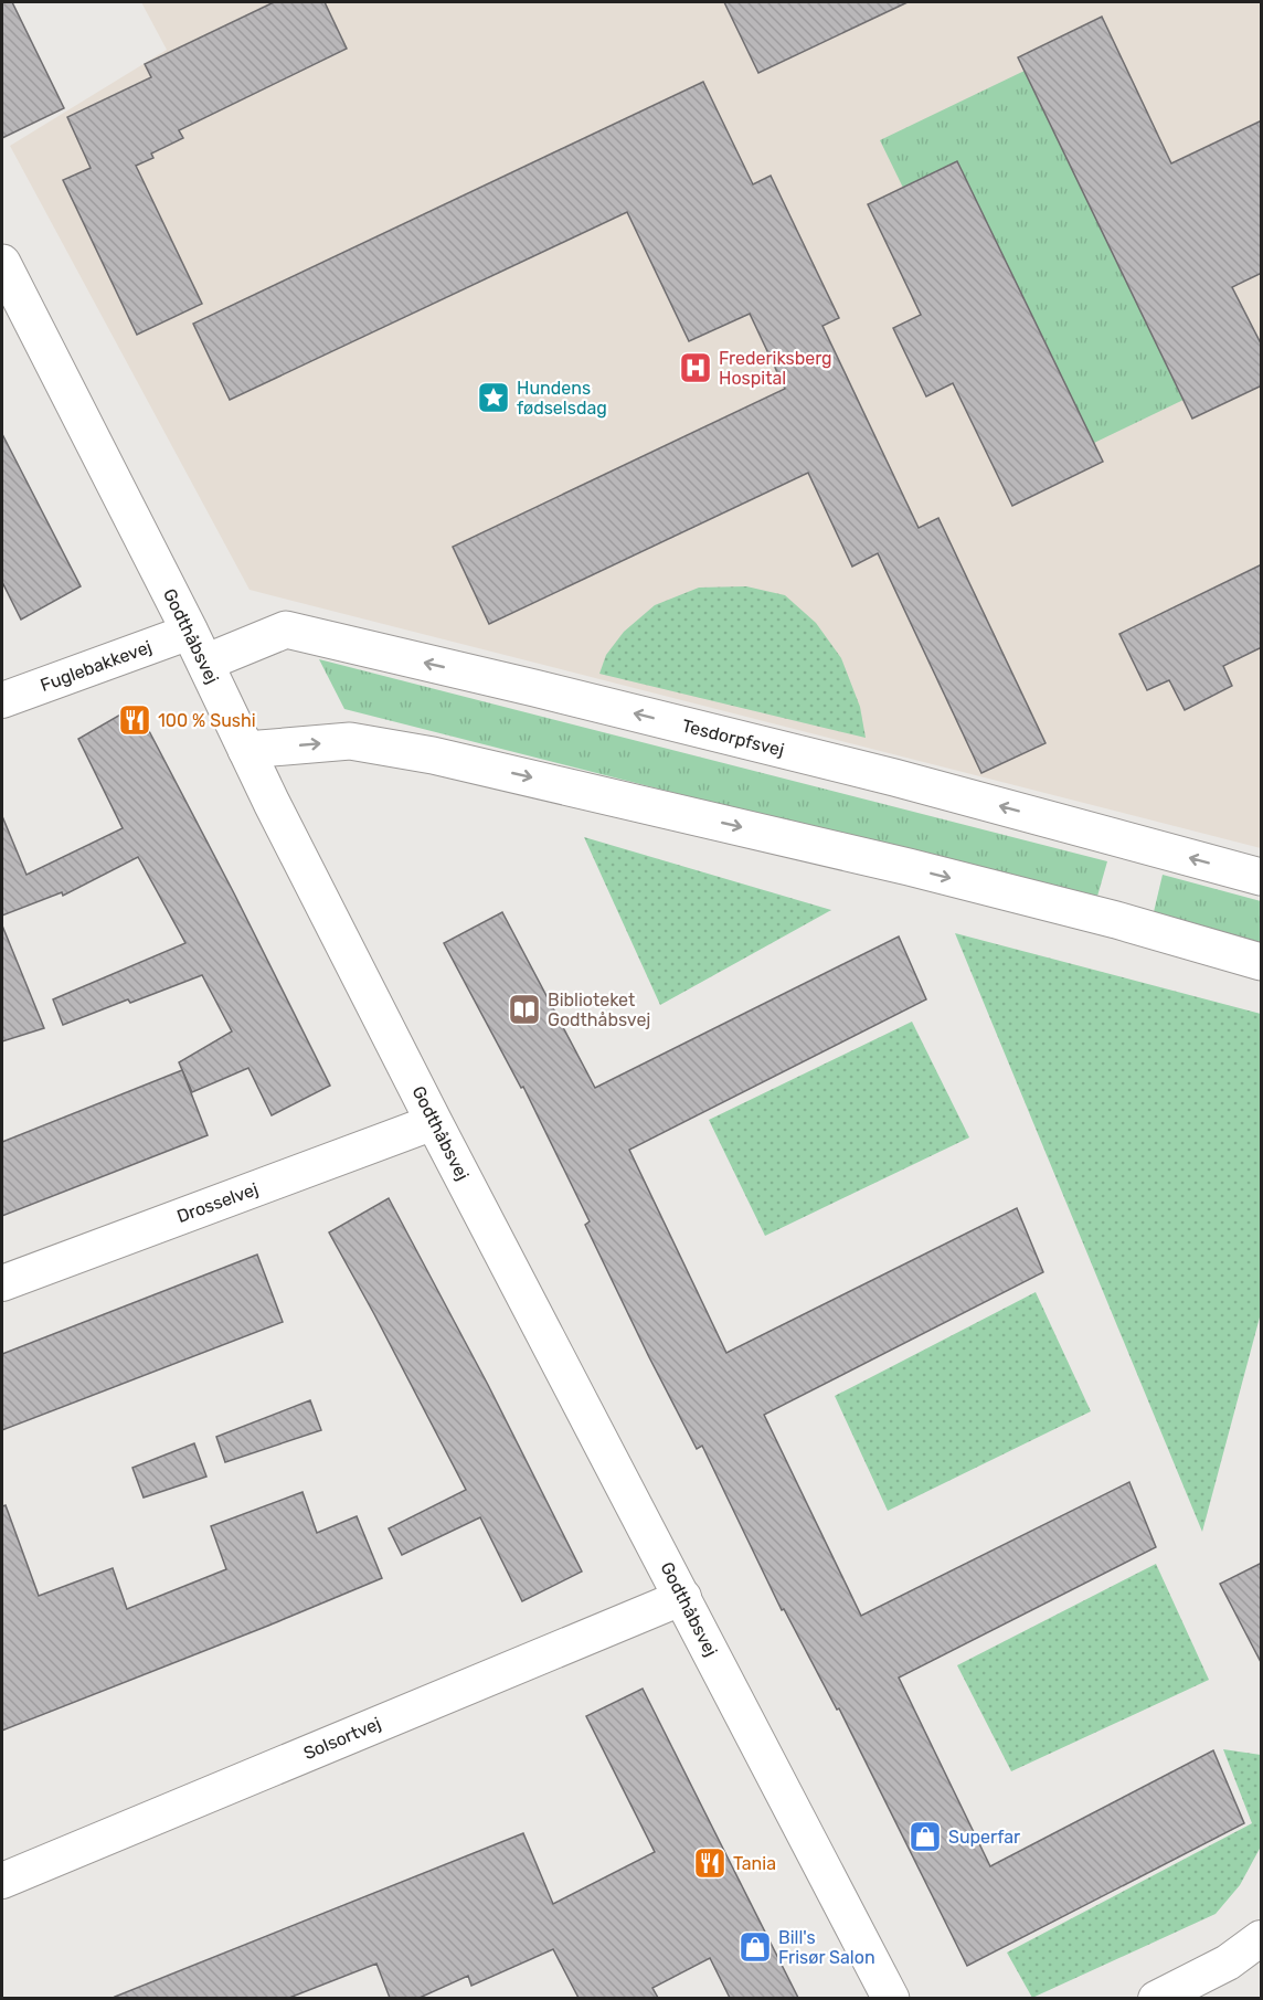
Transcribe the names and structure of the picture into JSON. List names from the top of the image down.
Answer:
{
  "streets": {
    "street": [
      "Godthåbsvej",
      "Fuglebakkevej",
      "Tesdorpfsvej",
      "Drosselvej",
      "Solsortvej"
    ]
  },
  "crossings": [
    ["Godthåbsvej", "Fuglebakkevej"],
    ["Godthåbsvej", "Tesdorpfsvej"],
    ["Godthåbsvej", "Drosselvej"],
    ["Godthåbsvej", "Solsortvej"]
  ],
  "places": {
    "hospital": ["Frederiksberg Hospital"],
    "place": ["Hundens fødselsdag"],
    "restaurant": ["100 % Sushi", "Tania"],
    "library": ["Biblioteket Godthåbsvej"],
    "shop": ["Superfar", "Bill's Frisør Salon"]
  }
}
